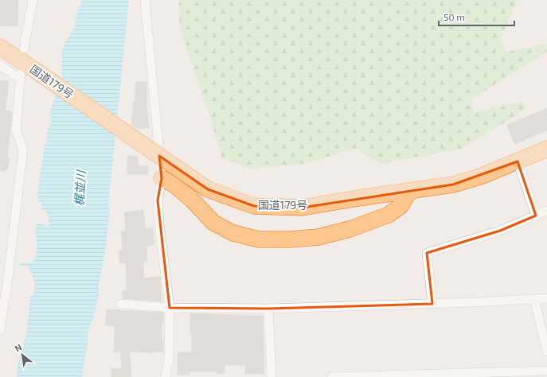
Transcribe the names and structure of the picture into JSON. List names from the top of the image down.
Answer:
{
  "streets": {
    "highway": ["国道179号"]
  },
  "water": ["梶並川"],
  "scale_bar": "50 m",
  "north": "top left"
}
